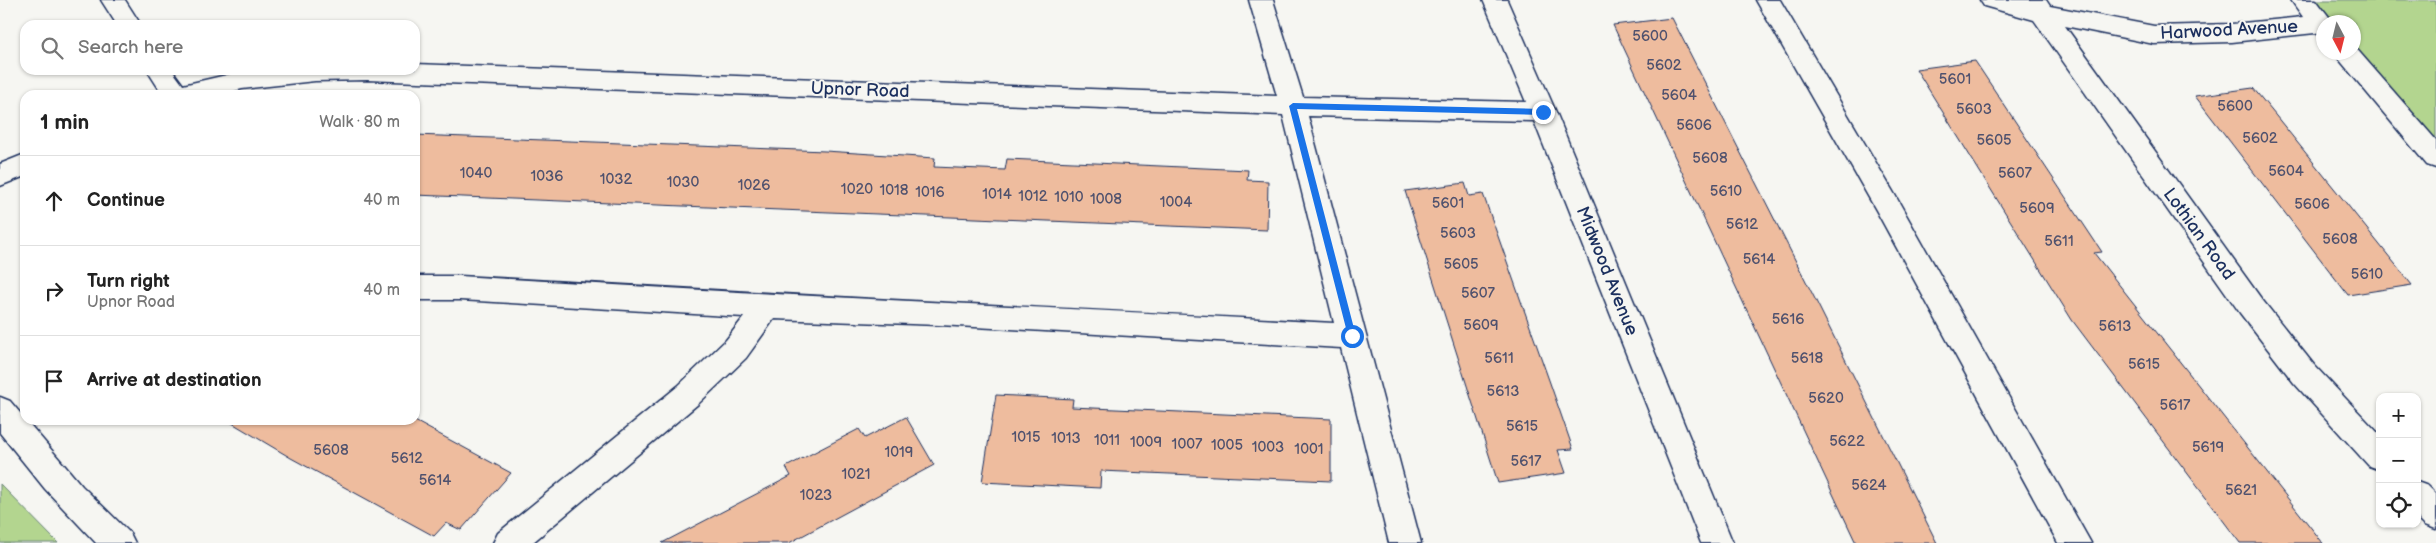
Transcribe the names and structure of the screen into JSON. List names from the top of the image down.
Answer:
{
  "streets": {
    "street": [
      "Harwood Avenue",
      "Upnor Road",
      "Lothian Road",
      "Midwood Avenue"
    ]
  },
  "crossings": [
    ["Harwood Avenue", "Lothian Road"],
    ["Upnor Road", "Midwood Avenue"]
  ],
  "house_numbers": [
    "5600",
    "5602",
    "5601",
    "5604",
    "5600",
    "5603",
    "5606",
    "5602",
    "5605",
    "5608",
    "5604",
    "1040",
    "5607",
    "1036",
    "1032",
    "1030",
    "1026",
    "1020",
    "1018",
    "5610",
    "1016",
    "1014",
    "1012",
    "1010",
    "1008",
    "1004",
    "5601",
    "5606",
    "5609",
    "5612",
    "5603",
    "5608",
    "5611",
    "5614",
    "5605",
    "5610",
    "5607",
    "5616",
    "5609",
    "5613",
    "5611",
    "5618",
    "5615",
    "5613",
    "5620",
    "5617",
    "5615",
    "1015",
    "1013",
    "1011",
    "5622",
    "1009",
    "1007",
    "1005",
    "1003",
    "5619",
    "1001",
    "5608",
    "1019",
    "5612",
    "5617",
    "1021",
    "5614",
    "5624",
    "5621",
    "1023"
  ],
  "north": "bottom",
  "page": {
    "search": "Search here",
    "heading": ["1 min", "Walk · 80 m"],
    "list": [
      ["Continue", "40 m"],
      ["Turn right", "Upnor Road", "40 m"],
      "Arrive at destination"
    ],
    "map_buttons": ["+", "−"]
  }
}
